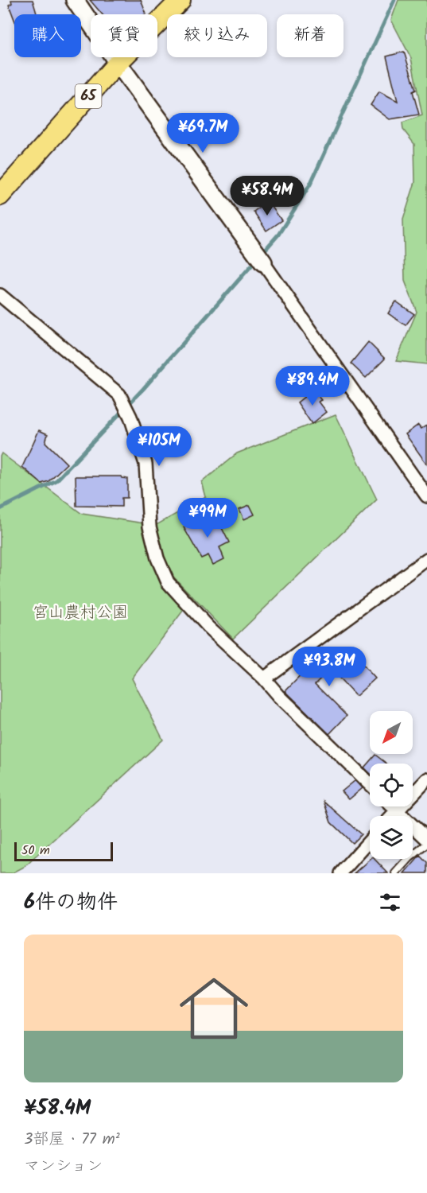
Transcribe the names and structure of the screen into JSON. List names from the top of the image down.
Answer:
{
  "streets": {
    "main road": ["65"]
  },
  "parks": ["宮山農村公園"],
  "scale_bar": "50 m",
  "north": "bottom left",
  "page": {
    "chip": [
      "購入",
      "賃貸",
      "絞り込み",
      "新着"
    ],
    "price": [
      "¥69.7M",
      "¥58.4M",
      "¥89.4M",
      "¥105M",
      "¥99M",
      "¥93.8M"
    ],
    "scale": "50 m",
    "heading": "6件の物件",
    "list": [
      {
        "name": "¥58.4M",
        "note": "3部屋 · 77 m² · マンション"
      }
    ]
  }
}
